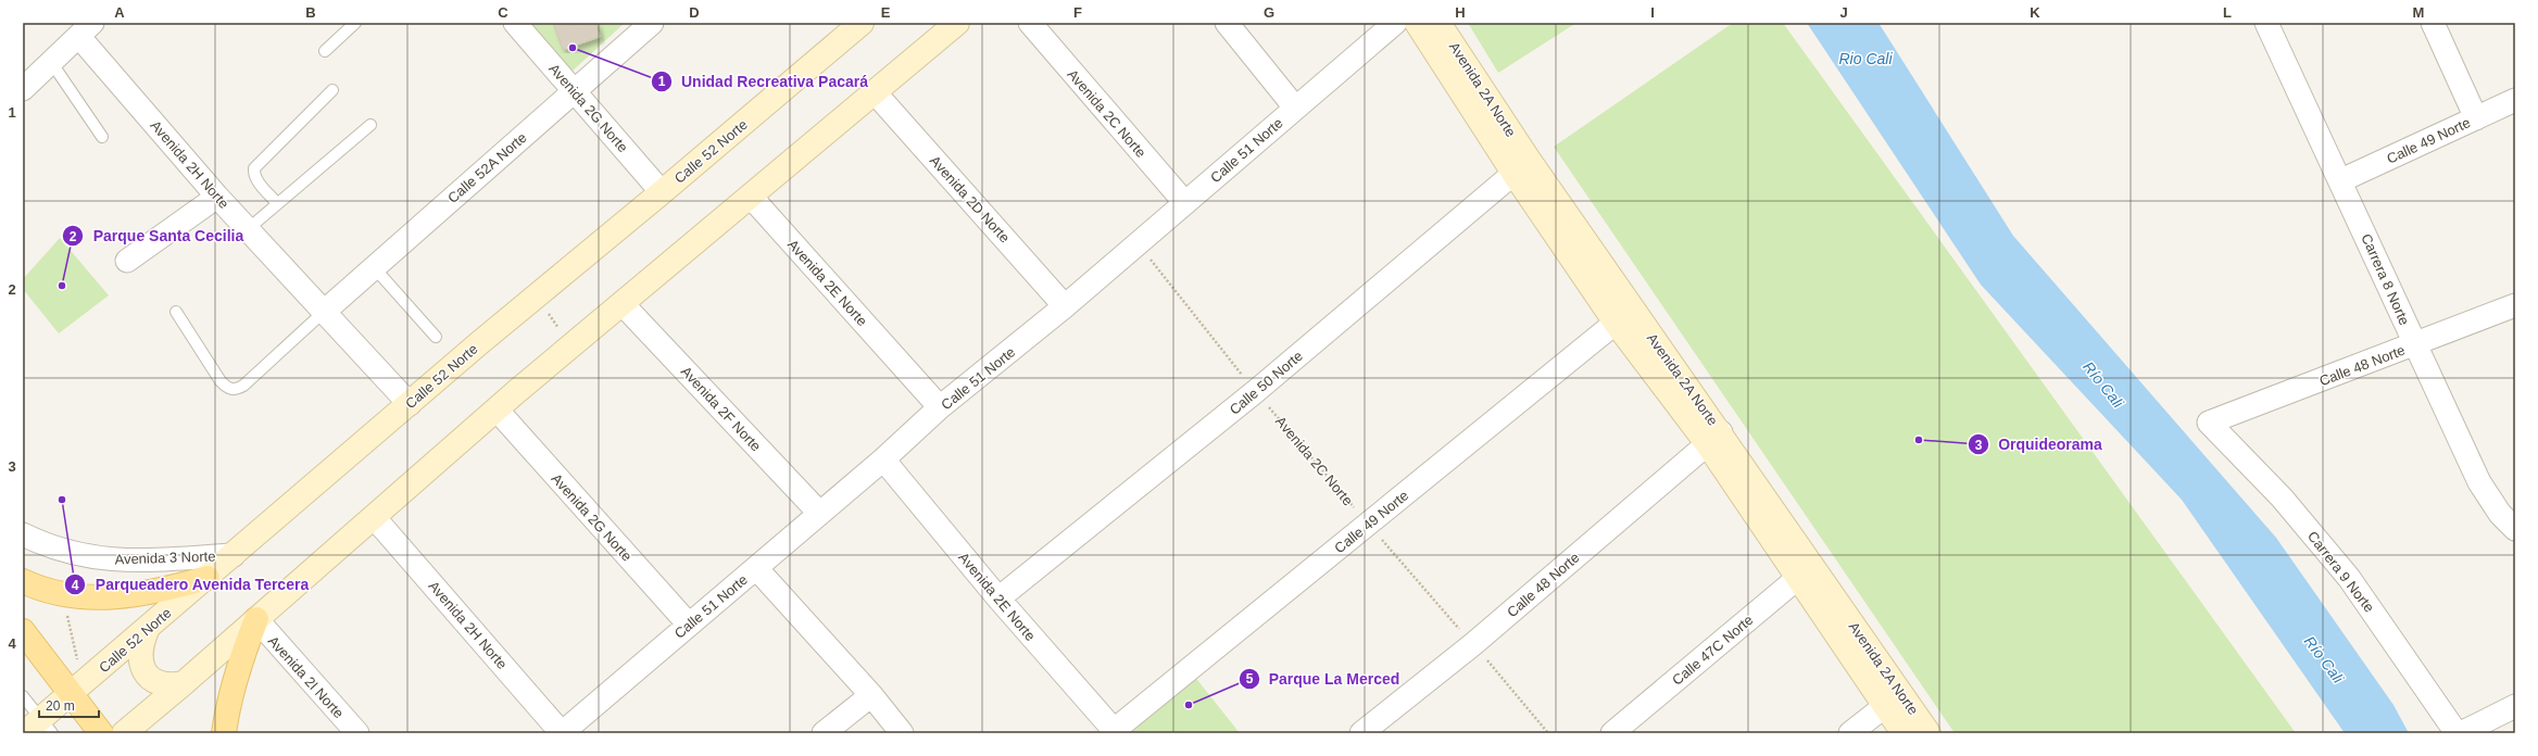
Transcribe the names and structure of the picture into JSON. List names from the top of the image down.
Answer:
{
  "streets": {
    "main road": ["Avenida 2A Norte", "Calle 52 Norte"],
    "street": [
      "Avenida 2G Norte",
      "Avenida 2C Norte",
      "Calle 49 Norte",
      "Calle 51 Norte",
      "Avenida 2H Norte",
      "Calle 52A Norte",
      "Avenida 2D Norte",
      "Carrera 8 Norte",
      "Avenida 2E Norte",
      "Calle 48 Norte",
      "Calle 50 Norte",
      "Avenida 2F Norte",
      "Avenida 3 Norte",
      "Carrera 9 Norte",
      "Calle 47C Norte",
      "Avenida 2I Norte"
    ]
  },
  "crossings": [
    ["Avenida 2A Norte", "Calle 49 Norte"],
    ["Avenida 2A Norte", "Calle 48 Norte"],
    ["Avenida 2A Norte", "Calle 50 Norte"],
    ["Avenida 2A Norte", "Calle 47C Norte"],
    ["Avenida 2G Norte", "Calle 51 Norte"],
    ["Avenida 2G Norte", "Calle 52 Norte"],
    ["Avenida 2G Norte", "Calle 52A Norte"],
    ["Avenida 2C Norte", "Calle 49 Norte"],
    ["Avenida 2C Norte", "Calle 51 Norte"],
    ["Avenida 2C Norte", "Calle 48 Norte"],
    ["Avenida 2C Norte", "Calle 50 Norte"],
    ["Calle 49 Norte", "Carrera 8 Norte"],
    ["Calle 49 Norte", "Avenida 2E Norte"],
    ["Calle 51 Norte", "Avenida 2H Norte"],
    ["Calle 51 Norte", "Avenida 2D Norte"],
    ["Calle 51 Norte", "Avenida 2E Norte"],
    ["Calle 51 Norte", "Avenida 2F Norte"],
    ["Calle 52 Norte", "Avenida 2H Norte"],
    ["Calle 52 Norte", "Avenida 3 Norte"],
    ["Avenida 2H Norte", "Calle 52A Norte"],
    ["Carrera 8 Norte", "Calle 48 Norte"],
    ["Avenida 2E Norte", "Calle 50 Norte"],
    ["Calle 48 Norte", "Carrera 9 Norte"]
  ],
  "water": ["Rio Cali", "Río Cali"],
  "places": [
    "Unidad Recreativa Pacará",
    "Parque Santa Cecilia",
    "Orquideorama",
    "Parqueadero Avenida Tercera",
    "Parque La Merced"
  ],
  "scale_bar": "20 m",
  "grid": {
    "columns": [
      "A",
      "B",
      "C",
      "D",
      "E",
      "F",
      "G",
      "H",
      "I",
      "J",
      "K",
      "L",
      "M"
    ],
    "rows": [
      "1",
      "2",
      "3",
      "4"
    ]
  }
}
